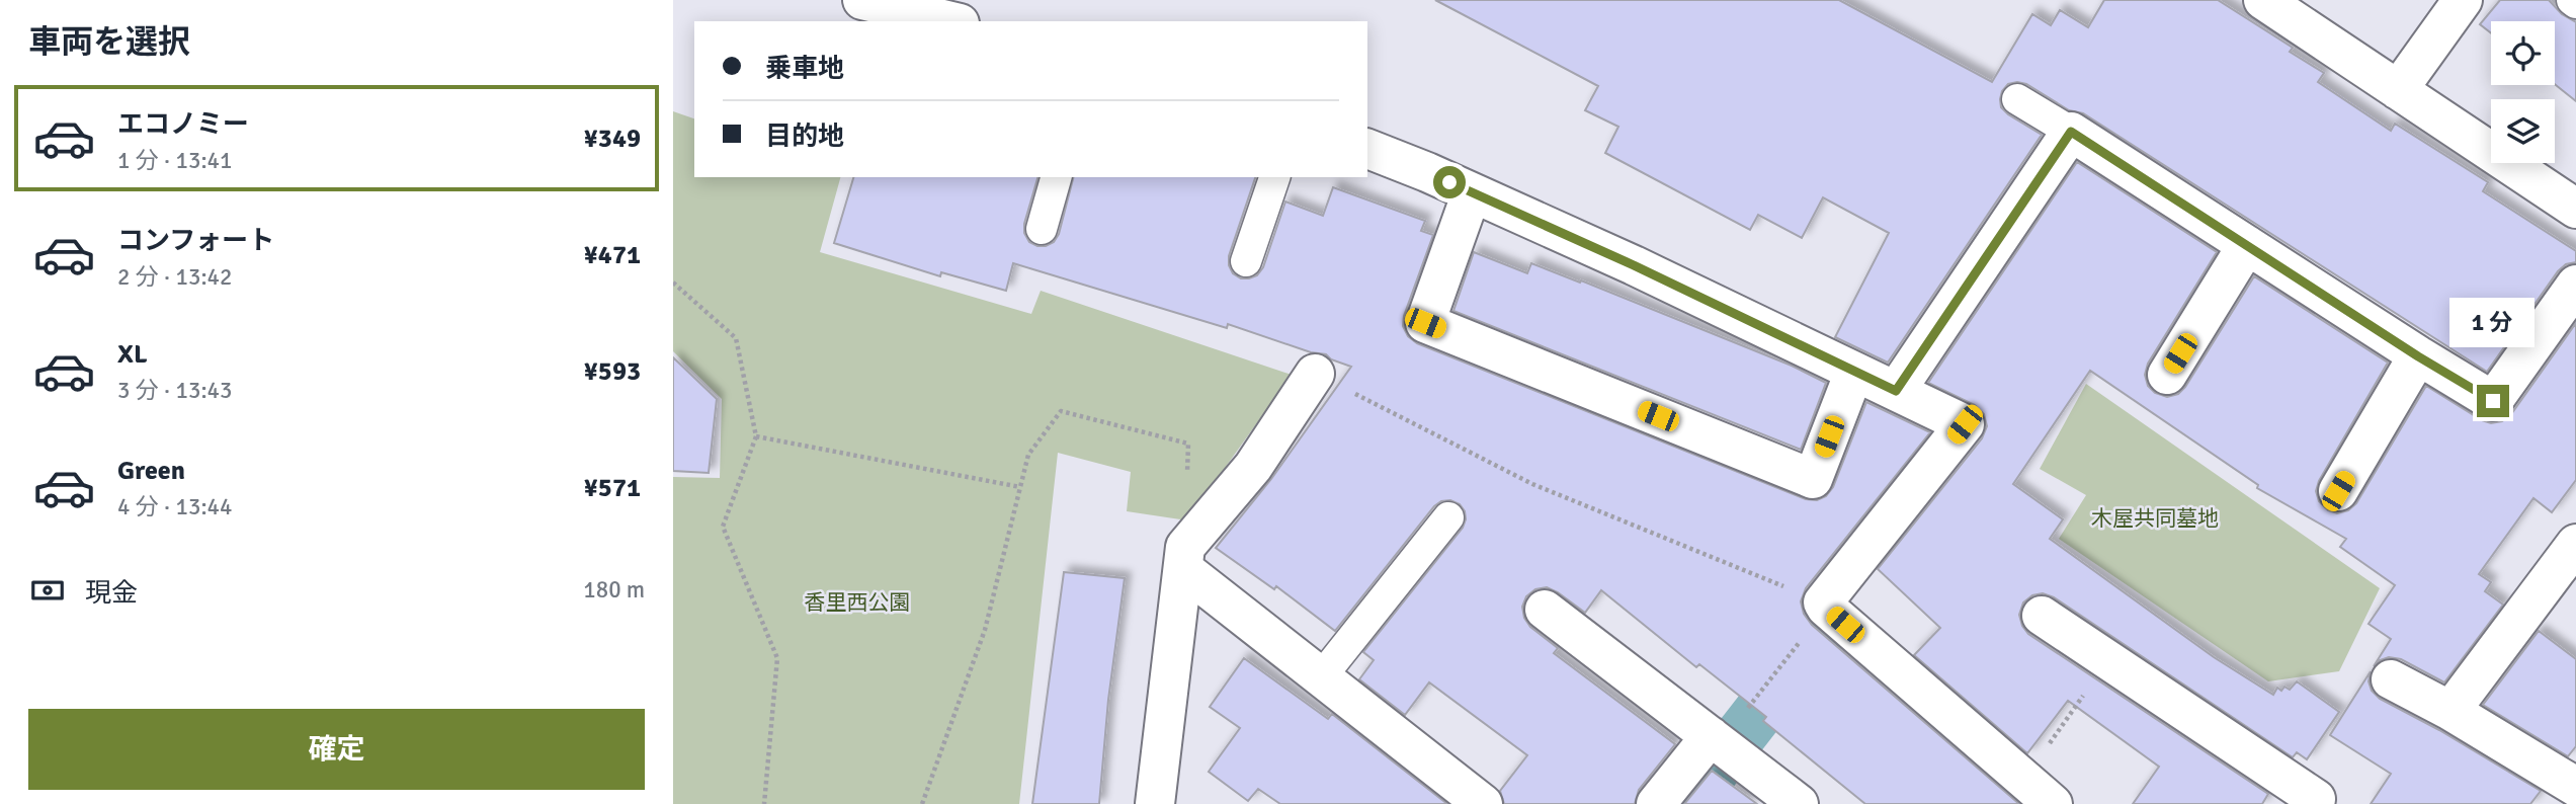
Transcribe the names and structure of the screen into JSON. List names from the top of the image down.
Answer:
{
  "parks": ["木屋共同墓地", "香里西公園"],
  "page": {
    "heading": "車両を選択",
    "banner": ["乗車地", "目的地"],
    "list": [
      {
        "name": "エコノミー",
        "note": "1 分 · 13:41",
        "value": "¥349"
      },
      {
        "name": "コンフォート",
        "note": "2 分 · 13:42",
        "value": "¥471"
      },
      {
        "name": "XL",
        "note": "3 分 · 13:43",
        "value": "¥593"
      },
      {
        "name": "Green",
        "note": "4 分 · 13:44",
        "value": "¥571"
      }
    ],
    "bubble": "1 分",
    "pay": ["現金", "180 m"],
    "buttons": "確定"
  }
}
